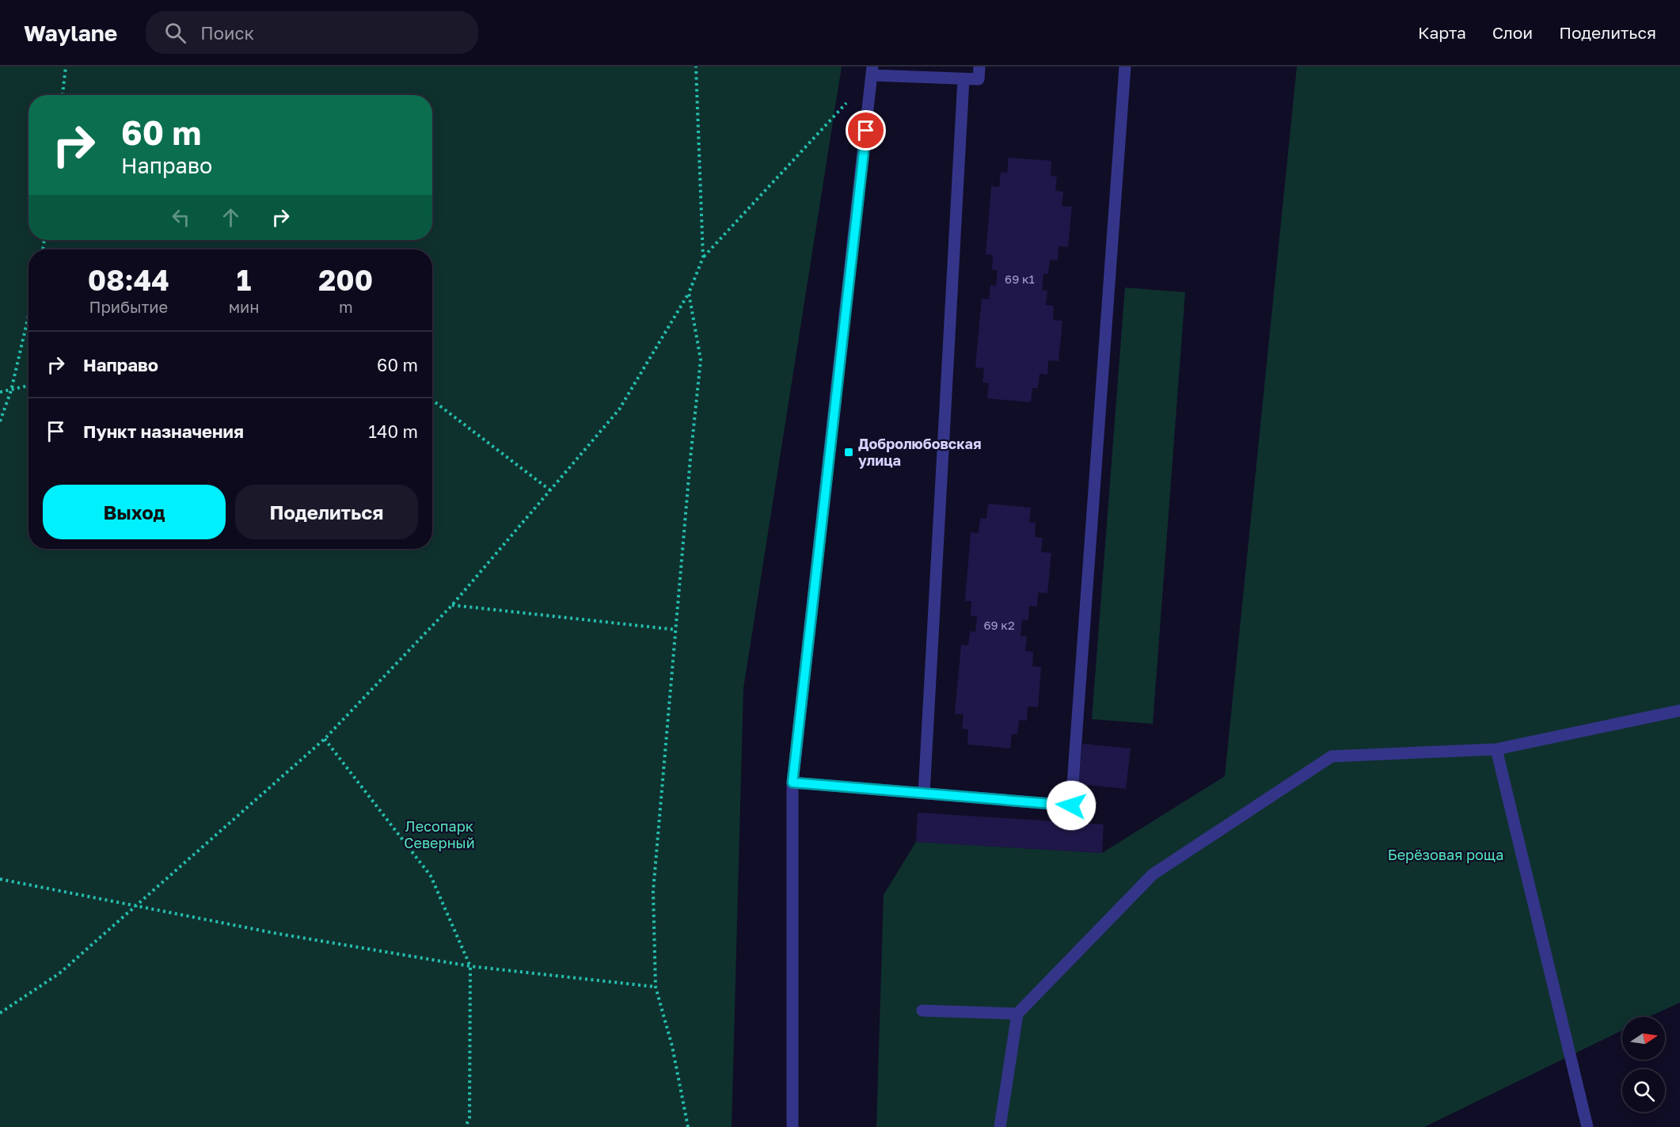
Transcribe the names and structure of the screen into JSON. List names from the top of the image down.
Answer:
{
  "parks": ["Лесопарк Северный", "Берёзовая роща"],
  "places": {
    "transit": ["Добролюбовская улица"]
  },
  "house_numbers": ["69 к1", "69 к2"],
  "north": "right",
  "page": {
    "header": "Waylane",
    "search": "Поиск",
    "nav": ["Карта", "Слои", "Поделиться"],
    "turn": ["60 m", "Направо"],
    "eta": [
      "08:44",
      "Прибытие",
      "1",
      "мин",
      "200",
      "m"
    ],
    "list": [
      {
        "name": "Направо",
        "value": "60 m"
      },
      {
        "name": "Пункт назначения",
        "value": "140 m"
      }
    ],
    "buttons": ["Выход", "Поделиться"]
  }
}
